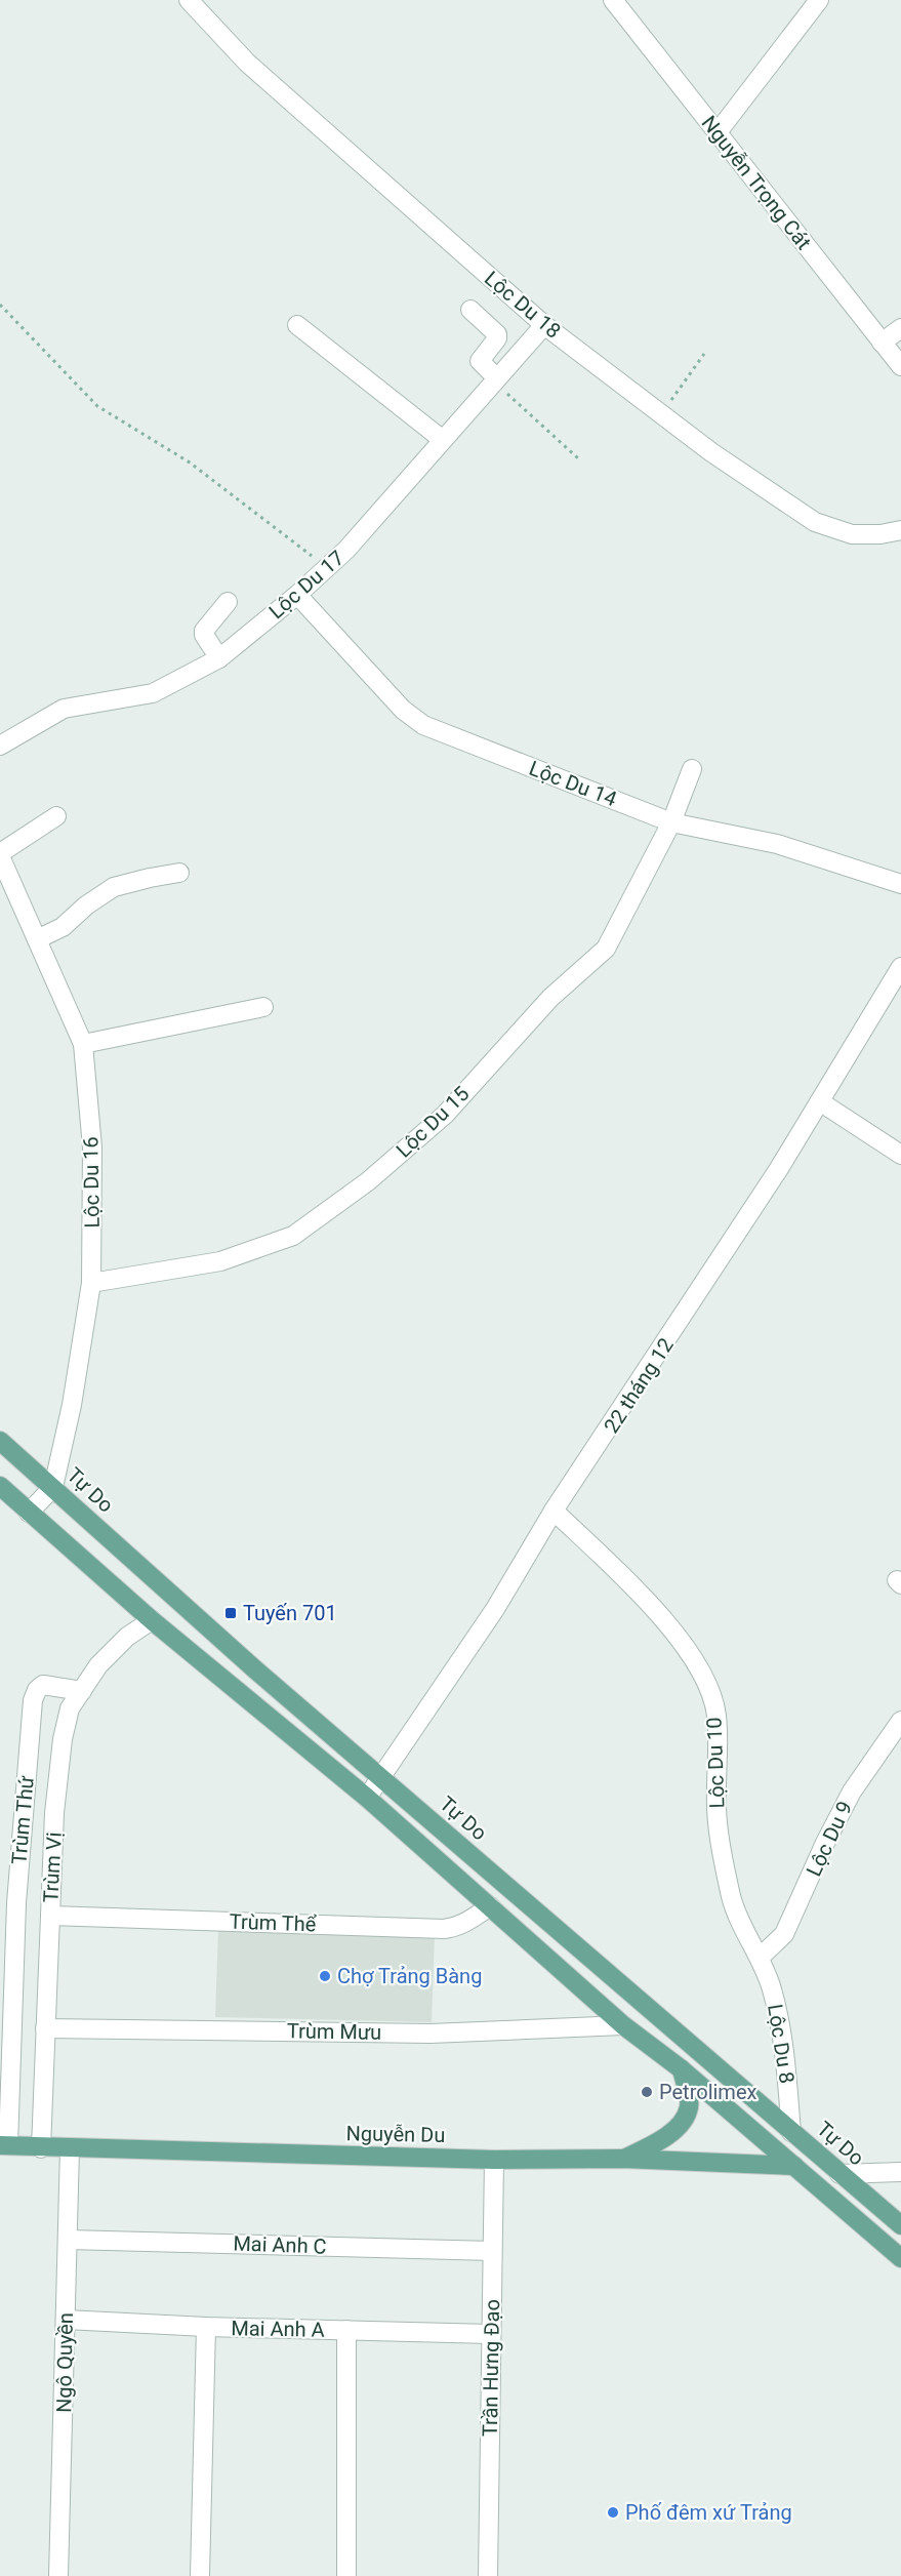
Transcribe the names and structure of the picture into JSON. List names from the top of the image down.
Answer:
{
  "streets": {
    "main road": ["Tự Do", "Nguyễn Du"],
    "street": [
      "Nguyễn Trọng Cát",
      "Lộc Du 18",
      "Lộc Du 17",
      "Lộc Du 14",
      "Lộc Du 15",
      "Lộc Du 16",
      "22 tháng 12",
      "Lộc Du 10",
      "Trùm Thứ",
      "Lộc Du 9",
      "Trùm Vị",
      "Trùm Thể",
      "Trùm Mưu",
      "Lộc Du 8",
      "Mai Anh C",
      "Mai Anh A",
      "Ngô Quyền",
      "Trần Hưng Đạo"
    ]
  },
  "crossings": [
    ["Lộc Du 18", "Lộc Du 17"],
    ["Lộc Du 17", "Lộc Du 14"],
    ["Lộc Du 14", "Lộc Du 15"],
    ["Lộc Du 15", "Lộc Du 16"],
    ["Lộc Du 16", "Tự Do"],
    ["22 tháng 12", "Tự Do"],
    ["22 tháng 12", "Lộc Du 10"],
    ["Tự Do", "Lộc Du 8"],
    ["Tự Do", "Nguyễn Du"],
    ["Lộc Du 10", "Lộc Du 9"],
    ["Lộc Du 10", "Lộc Du 8"],
    ["Trùm Thứ", "Trùm Vị"],
    ["Trùm Thứ", "Nguyễn Du"],
    ["Lộc Du 9", "Lộc Du 8"],
    ["Trùm Vị", "Trùm Thể"],
    ["Trùm Vị", "Trùm Mưu"],
    ["Trùm Vị", "Nguyễn Du"],
    ["Nguyễn Du", "Ngô Quyền"],
    ["Nguyễn Du", "Trần Hưng Đạo"],
    ["Mai Anh C", "Ngô Quyền"],
    ["Mai Anh C", "Trần Hưng Đạo"],
    ["Mai Anh A", "Ngô Quyền"],
    ["Mai Anh A", "Trần Hưng Đạo"]
  ],
  "places": {
    "transit": ["Tuyến 701"],
    "other": ["Chợ Trảng Bàng", "Petrolimex", "Phố đêm xứ Trảng"]
  }
}
